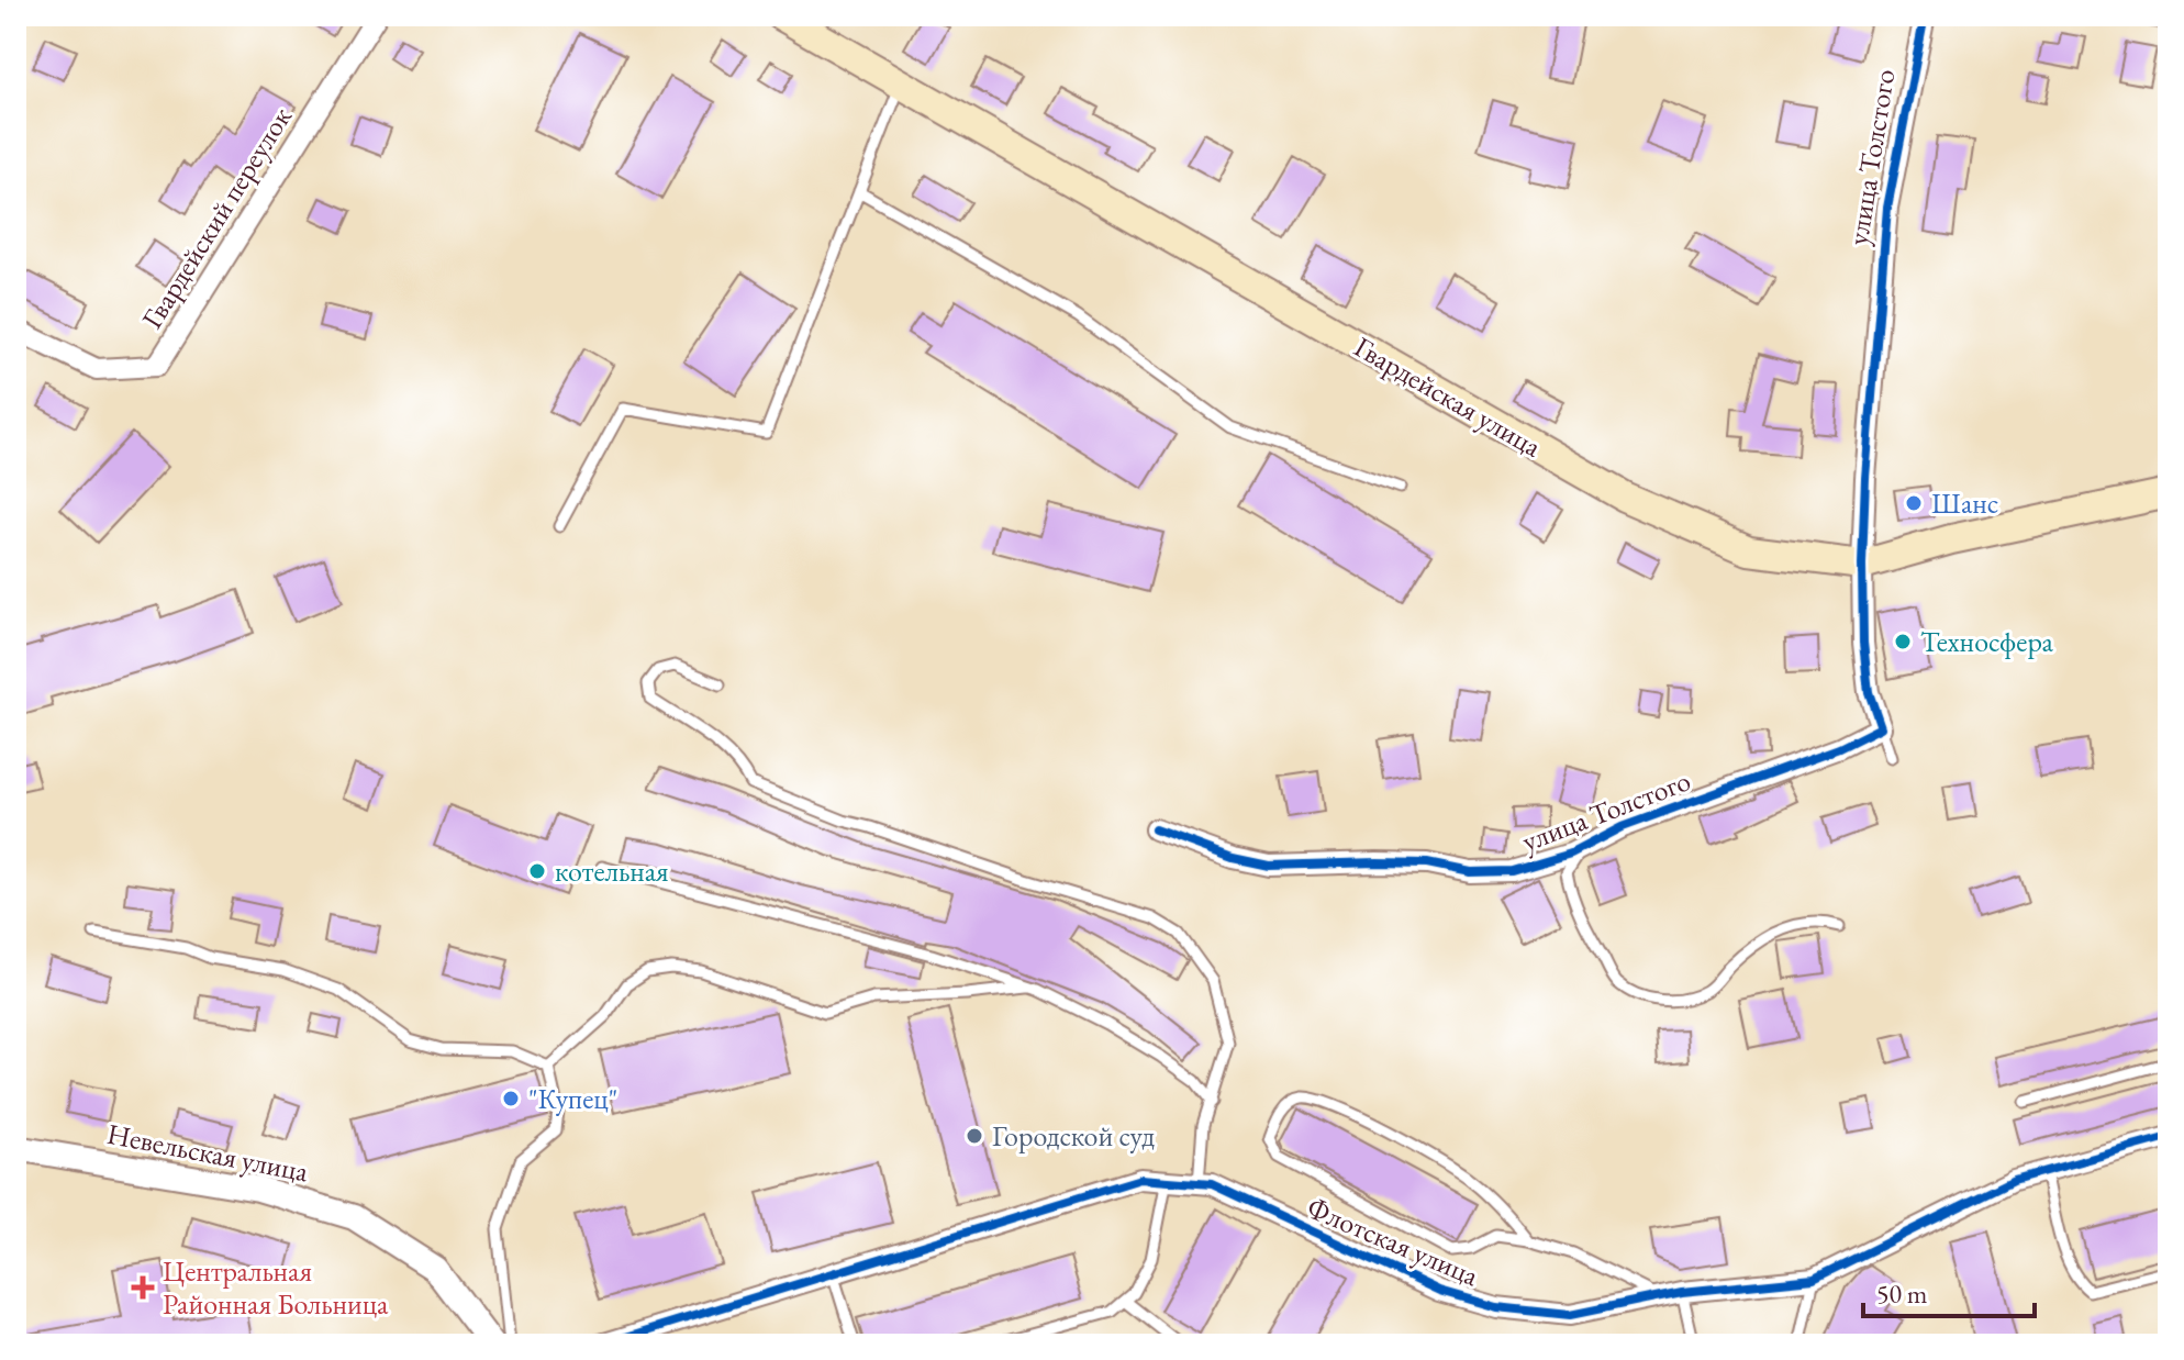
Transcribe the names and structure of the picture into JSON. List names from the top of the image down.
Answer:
{
  "streets": {
    "main road": ["Гвардейская улица"],
    "street": [
      "улица Толстого",
      "Гвардейский переулок",
      "Невельская улица",
      "Флотская улица"
    ]
  },
  "crossings": [
    ["улица Толстого", "Гвардейская улица"]
  ],
  "places": {
    "other": [
      "Шанс",
      "Техносфера",
      "котельная",
      "\"Купец\"",
      "Городской суд"
    ],
    "health": ["Центральная Районная Больница"]
  },
  "scale_bar": "50 m"
}
